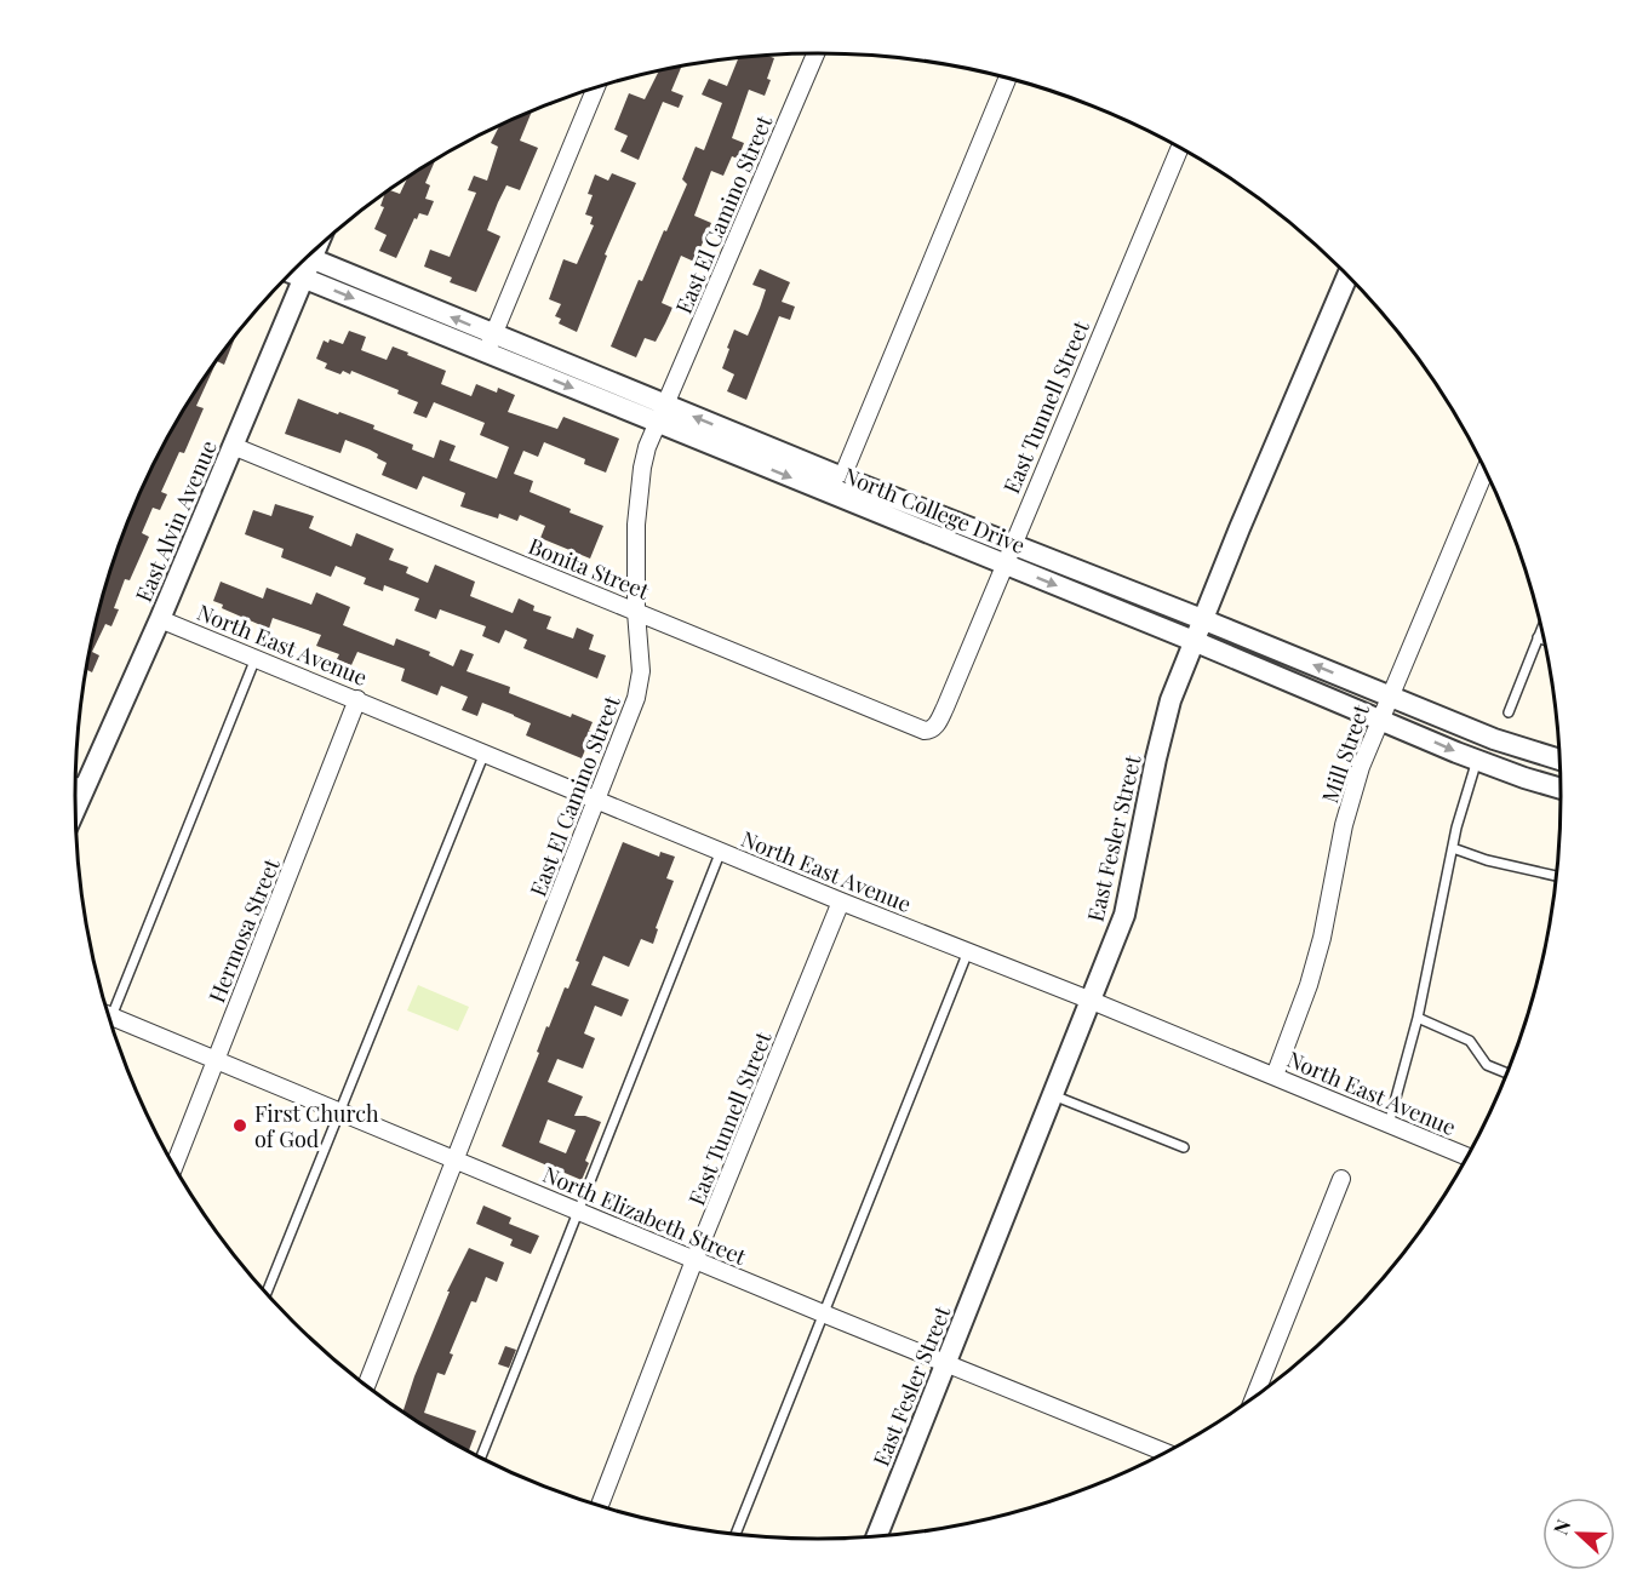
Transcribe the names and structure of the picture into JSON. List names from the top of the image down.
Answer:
{
  "streets": {
    "street": [
      "East El Camino Street",
      "East Tunnell Street",
      "North College Drive",
      "East Alvin Avenue",
      "Bonita Street",
      "North East Avenue",
      "Mill Street",
      "East Fesler Street",
      "Hermosa Street",
      "North Elizabeth Street"
    ]
  },
  "crossings": [
    ["East El Camino Street", "North College Drive"],
    ["East El Camino Street", "Bonita Street"],
    ["East El Camino Street", "North East Avenue"],
    ["East El Camino Street", "North Elizabeth Street"],
    ["East Tunnell Street", "North College Drive"],
    ["East Tunnell Street", "Bonita Street"],
    ["East Tunnell Street", "North East Avenue"],
    ["East Tunnell Street", "North Elizabeth Street"],
    ["North College Drive", "East Alvin Avenue"],
    ["North College Drive", "Mill Street"],
    ["North College Drive", "East Fesler Street"],
    ["East Alvin Avenue", "Bonita Street"],
    ["East Alvin Avenue", "North East Avenue"],
    ["North East Avenue", "Mill Street"],
    ["North East Avenue", "East Fesler Street"],
    ["North East Avenue", "Hermosa Street"],
    ["East Fesler Street", "North Elizabeth Street"],
    ["Hermosa Street", "North Elizabeth Street"]
  ],
  "places": ["First Church of God"],
  "north": "left"
}
